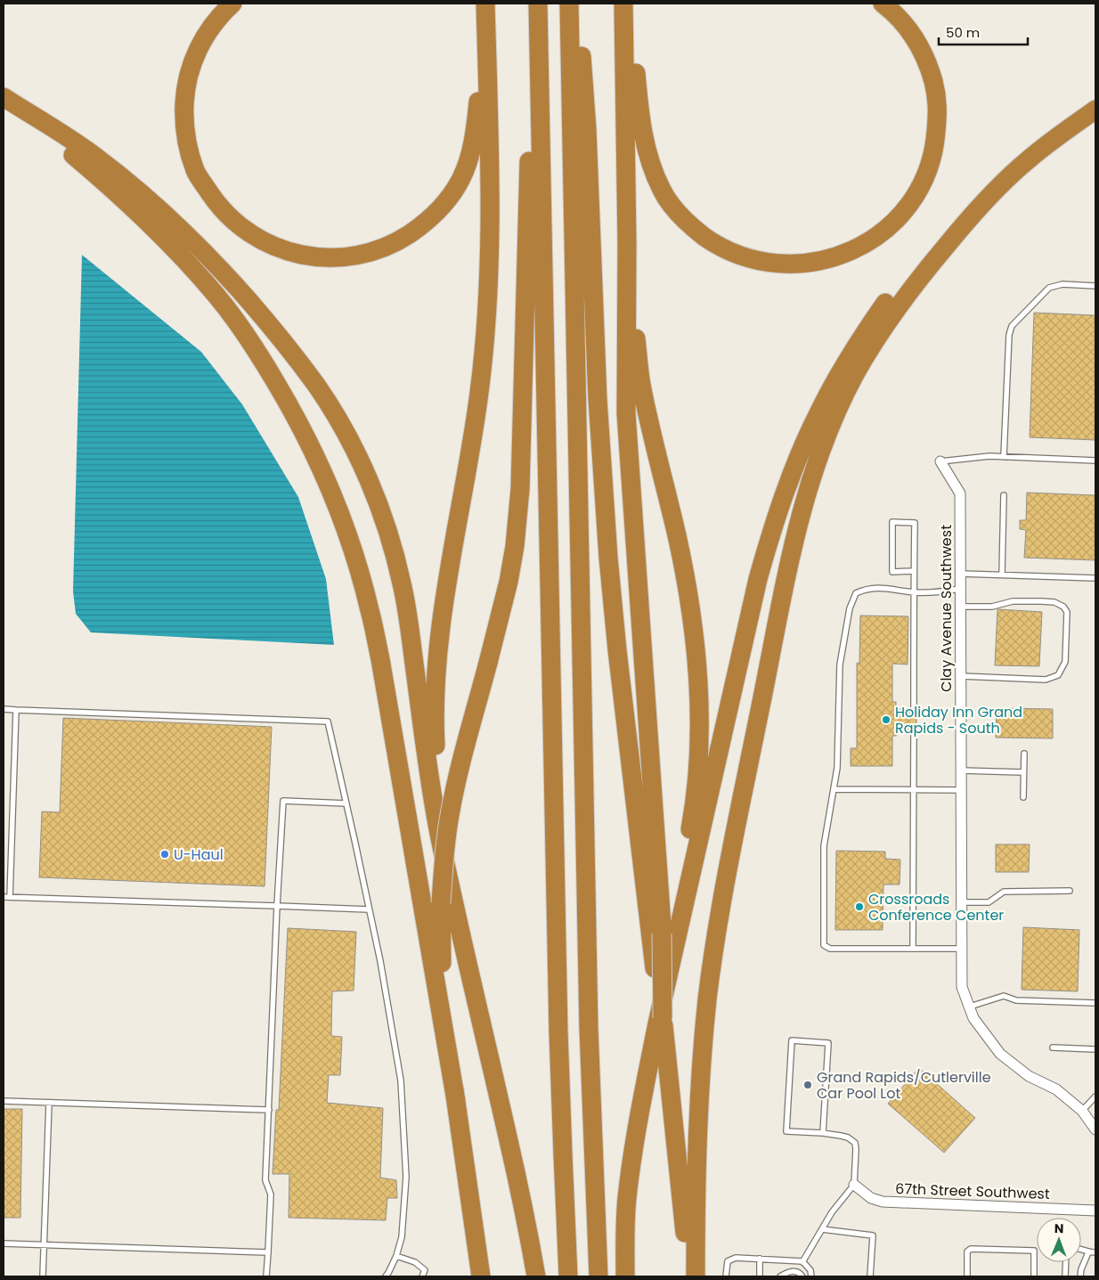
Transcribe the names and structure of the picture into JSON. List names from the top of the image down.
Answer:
{
  "streets": {
    "street": ["Clay Avenue Southwest", "67th Street Southwest"]
  },
  "places": [
    "Holiday Inn Grand Rapids - South",
    "U-Haul",
    "Crossroads Conference Center",
    "Grand Rapids/Cutlerville Car Pool Lot"
  ],
  "scale_bar": "50 m",
  "north": "top"
}
